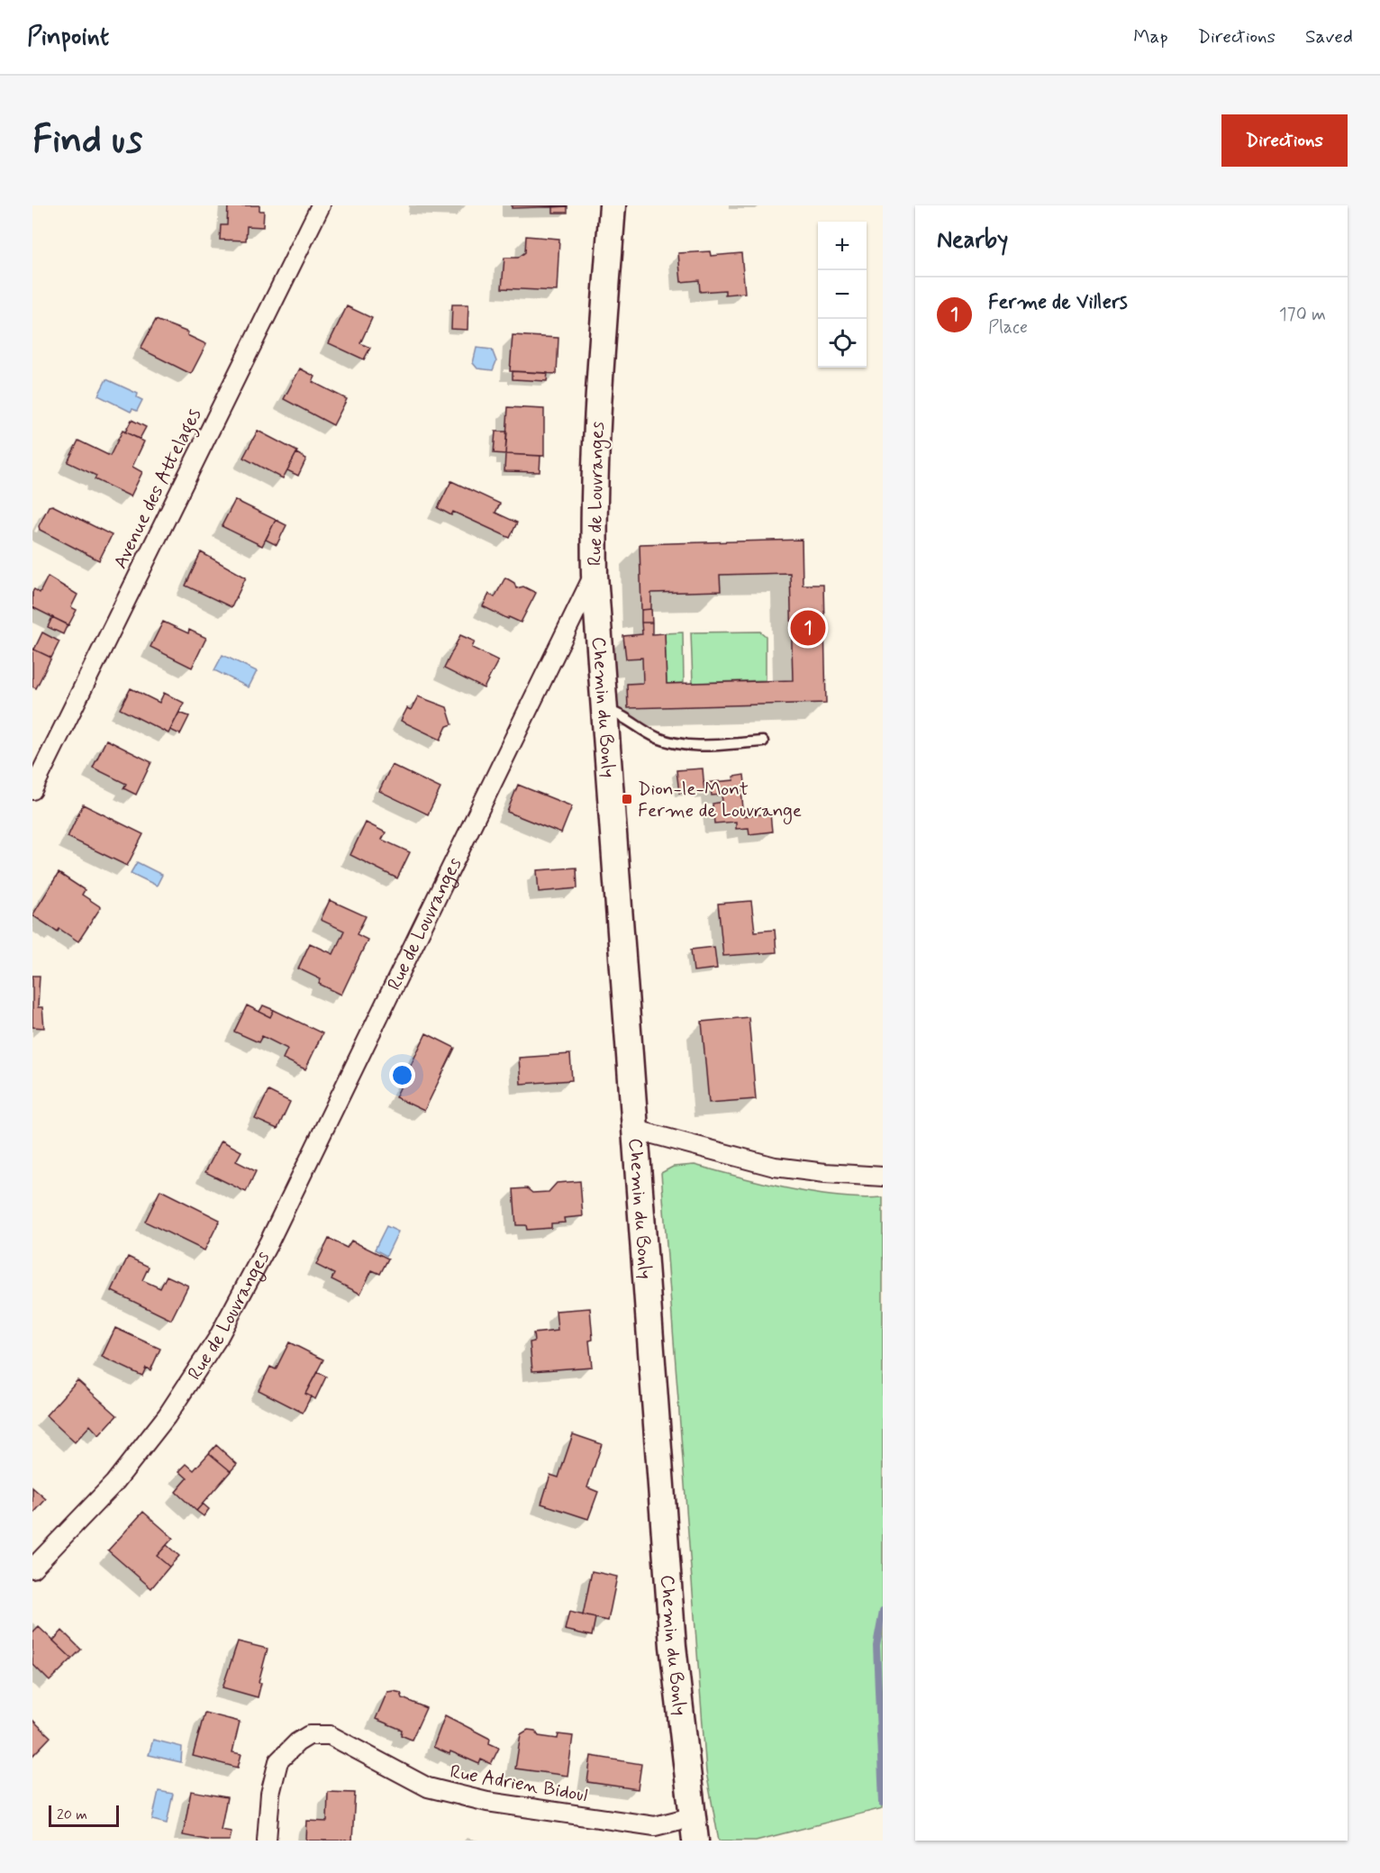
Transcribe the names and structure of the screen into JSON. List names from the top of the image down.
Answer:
{
  "streets": {
    "street": [
      "Avenue des Attelages",
      "Rue de Louvranges",
      "Chemin du Bonly",
      "Rue Adrien Bidoul"
    ]
  },
  "crossings": [
    ["Rue de Louvranges", "Chemin du Bonly"],
    ["Chemin du Bonly", "Rue Adrien Bidoul"]
  ],
  "places": {
    "transit": ["Dion-le-Mont Ferme de Louvrange"]
  },
  "scale_bar": "20 m",
  "page": {
    "header": "Pinpoint",
    "nav": ["Map", "Directions", "Saved"],
    "buttons": "Directions",
    "title": "Find us",
    "heading": "Nearby",
    "map_buttons": ["+", "−"],
    "list": [
      {
        "mark": "1",
        "name": "Ferme de Villers",
        "note": "Place",
        "value": "170 m"
      }
    ],
    "pins": "1",
    "scale": "20 m"
  }
}
